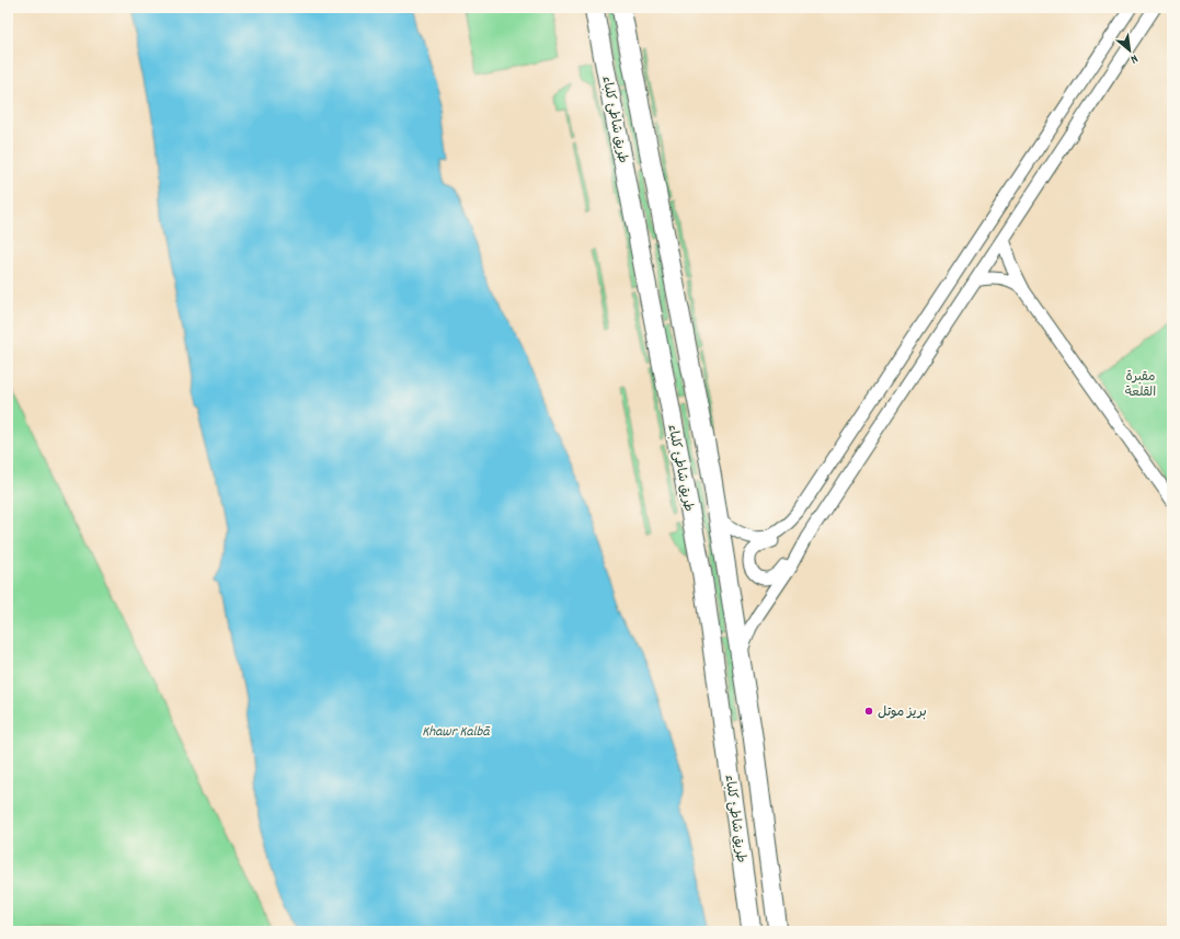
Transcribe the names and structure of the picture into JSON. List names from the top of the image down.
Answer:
{
  "streets": {
    "highway": ["طريق شاطئ كلباء"]
  },
  "water": ["Khawr Kalbā"],
  "parks": ["مقبرة القلعة"],
  "places": ["بريز موتل"],
  "north": "bottom right"
}
